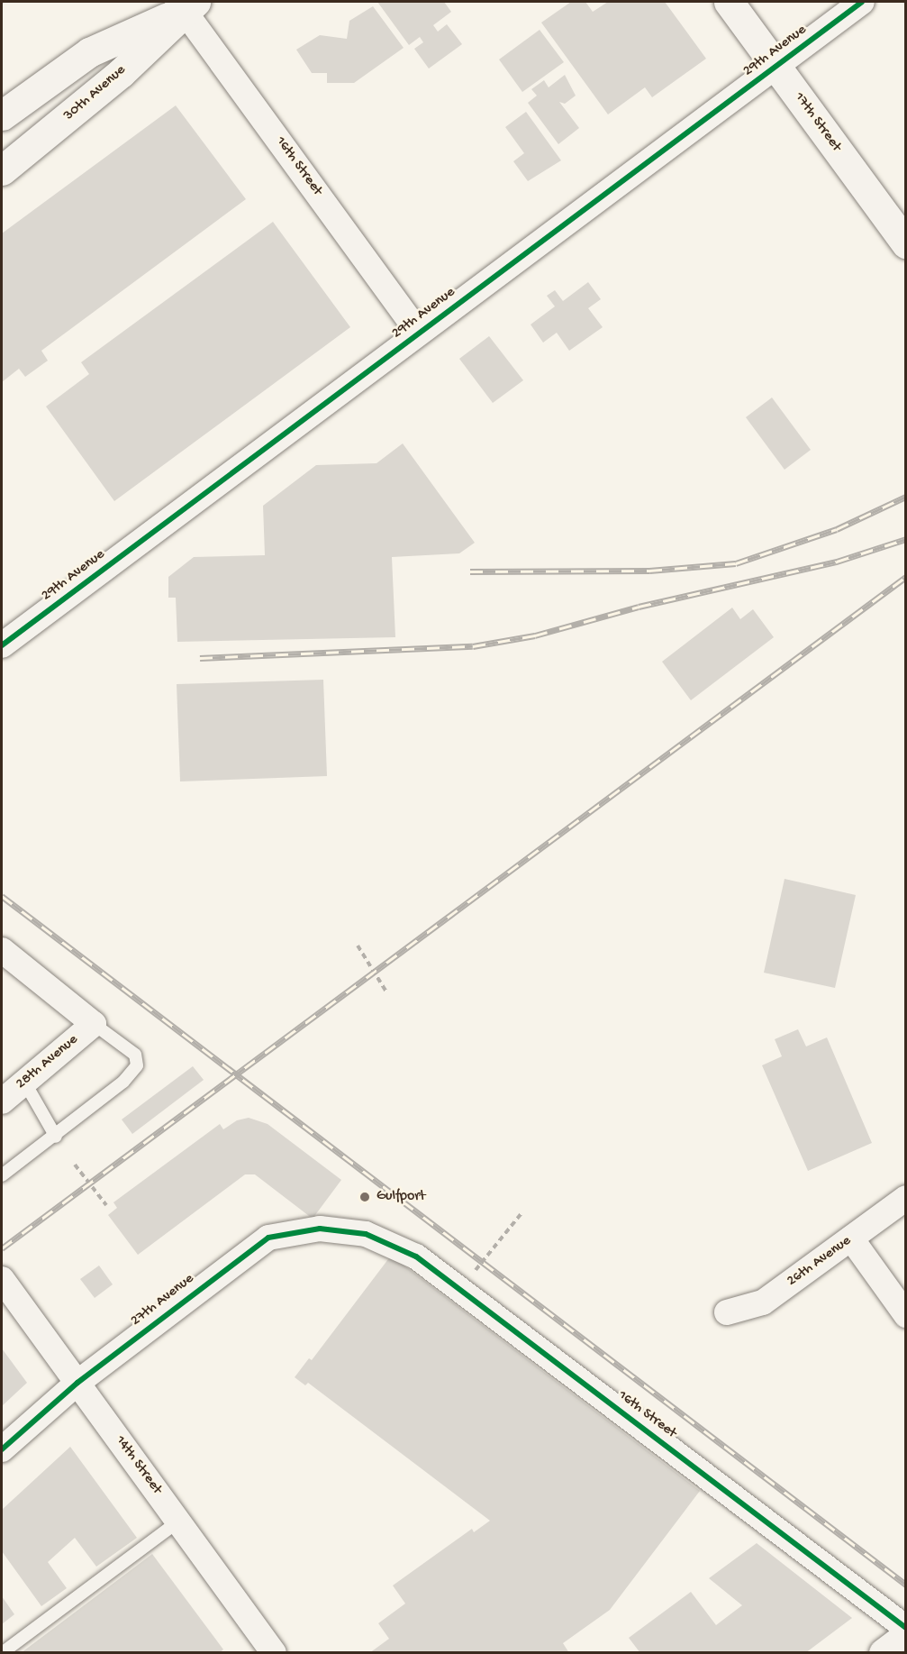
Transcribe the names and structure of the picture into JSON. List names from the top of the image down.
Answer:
{
  "streets": {
    "main road": ["30th Avenue", "17th Street"],
    "street": [
      "29th Avenue",
      "16th Street",
      "28th Avenue",
      "26th Avenue",
      "27th Avenue",
      "14th Street"
    ]
  },
  "crossings": [
    ["29th Avenue", "17th Street"],
    ["29th Avenue", "16th Street"],
    ["30th Avenue", "16th Street"],
    ["16th Street", "27th Avenue"],
    ["27th Avenue", "14th Street"]
  ],
  "places": ["Gulfport"]
}
